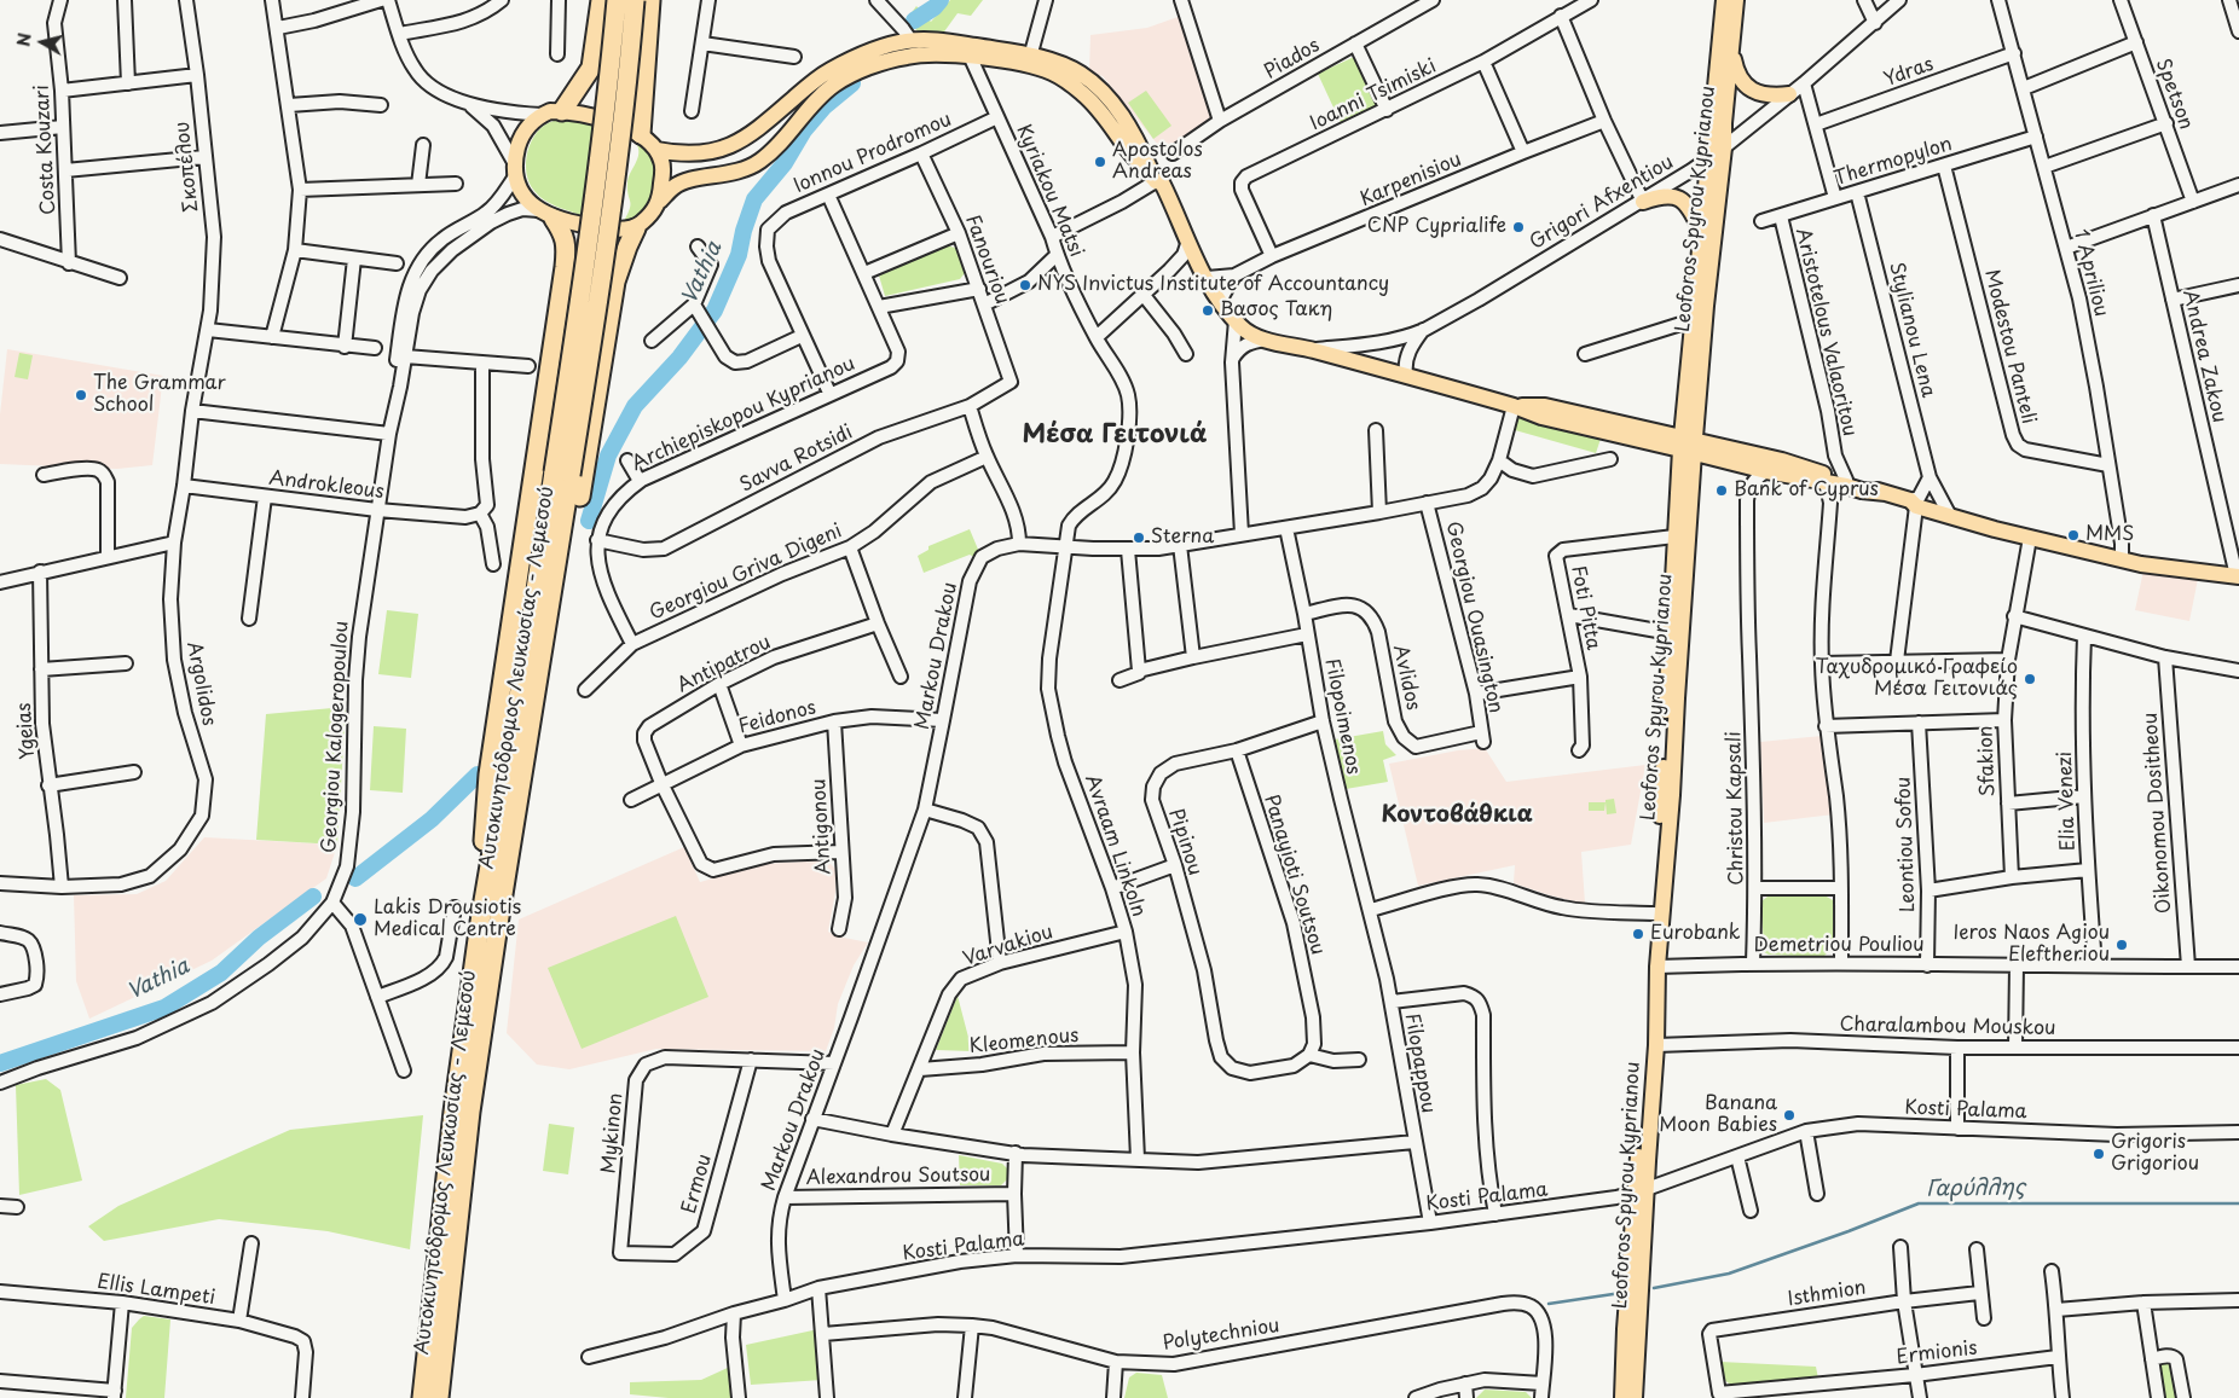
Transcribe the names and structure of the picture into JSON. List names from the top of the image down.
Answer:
{
  "streets": {
    "highway": ["Αυτοκινητόδρομος Λευκωσίας - Λεμεσού"],
    "main road": ["Leoforos Spyrou Kyprianou"],
    "street": [
      "Piados",
      "Ydras",
      "Spetson",
      "Ioanni Tsimiski",
      "Costa Kouzari",
      "Ionnou Prodromou",
      "Thermopylon",
      "Σκοπέλου",
      "Karpenisiou",
      "Kyriakou Matsi",
      "Grigori Afxentiou",
      "Fanouriou",
      "1 Apriliou",
      "Stylianou Lena",
      "Aristotelous Valaoritou",
      "Modestou Panteli",
      "Andrea Zakou",
      "Archiepiskopou Kyprianou",
      "Savva Rotsidi",
      "Androkleous",
      "Georgiou Griva Digeni",
      "Foti Pitta",
      "Georgiou Ouasington",
      "Markou Drakou",
      "Antipatrou",
      "Avlidos",
      "Argolidos",
      "Filopoimenos",
      "Feidonos",
      "Ygeias",
      "Georgiou Kalogeropoulou",
      "Sfakion",
      "Elia Venezi",
      "Christou Kapsali",
      "Oikonomou Dositheou",
      "Antigonou",
      "Pipinou",
      "Leontiou Sofou",
      "Avraam Linkoln",
      "Panayioti Soutsou",
      "Varvakiou",
      "Demetriou Pouliou",
      "Charalambou Mouskou",
      "Kleomenous",
      "Filopappou",
      "Kosti Palama",
      "Mykinon",
      "Alexandrou Soutsou",
      "Ermou",
      "Ellis Lampeti",
      "Isthmion",
      "Polytechniou",
      "Ermionis"
    ]
  },
  "crossings": [
    ["Ydras", "1 Apriliou"],
    ["Ioanni Tsimiski", "Karpenisiou"],
    ["Ionnou Prodromou", "Kyriakou Matsi"],
    ["Ionnou Prodromou", "Fanouriou"],
    ["Thermopylon", "1 Apriliou"],
    ["Thermopylon", "Stylianou Lena"],
    ["Thermopylon", "Aristotelous Valaoritou"],
    ["Thermopylon", "Modestou Panteli"],
    ["Σκοπέλου", "Argolidos"],
    ["Kyriakou Matsi", "Markou Drakou"],
    ["Kyriakou Matsi", "Avraam Linkoln"],
    ["Grigori Afxentiou", "Leoforos Spyrou Kyprianou"],
    ["Leoforos Spyrou Kyprianou", "Foti Pitta"],
    ["Leoforos Spyrou Kyprianou", "Demetriou Pouliou"],
    ["Leoforos Spyrou Kyprianou", "Charalambou Mouskou"],
    ["Leoforos Spyrou Kyprianou", "Kosti Palama"],
    ["Fanouriou", "Savva Rotsidi"],
    ["1 Apriliou", "Modestou Panteli"],
    ["Archiepiskopou Kyprianou", "Savva Rotsidi"],
    ["Androkleous", "Argolidos"],
    ["Androkleous", "Georgiou Kalogeropoulou"],
    ["Georgiou Ouasington", "Markou Drakou"],
    ["Georgiou Ouasington", "Avlidos"],
    ["Markou Drakou", "Filopoimenos"],
    ["Markou Drakou", "Feidonos"],
    ["Markou Drakou", "Avraam Linkoln"],
    ["Markou Drakou", "Kosti Palama"],
    ["Markou Drakou", "Mykinon"],
    ["Markou Drakou", "Alexandrou Soutsou"],
    ["Antipatrou", "Feidonos"],
    ["Avlidos", "Filopoimenos"],
    ["Argolidos", "Ygeias"],
    ["Filopoimenos", "Pipinou"],
    ["Filopoimenos", "Filopappou"],
    ["Feidonos", "Antigonou"],
    ["Elia Venezi", "Demetriou Pouliou"],
    ["Christou Kapsali", "Demetriou Pouliou"],
    ["Oikonomou Dositheou", "Demetriou Pouliou"],
    ["Pipinou", "Panayioti Soutsou"],
    ["Leontiou Sofou", "Demetriou Pouliou"],
    ["Avraam Linkoln", "Varvakiou"],
    ["Avraam Linkoln", "Kleomenous"],
    ["Varvakiou", "Kleomenous"],
    ["Filopappou", "Kosti Palama"],
    ["Mykinon", "Ermou"],
    ["Isthmion", "Ermionis"]
  ],
  "districts": ["Μέσα Γειτονιά", "Κοντοβάθκια"],
  "water": ["Vathia", "Γαρύλλης"],
  "places": [
    "Apostolos Andreas",
    "CNP Cyprialife",
    "NYS Invictus Institute of Accountancy",
    "Βασος Τακη",
    "The Grammar School",
    "Bank of Cyprus",
    "MMS",
    "Sterna",
    "Ταχυδρομικό Γραφείο Μέσα Γειτονιάς",
    "Lakis Drousiotis Medical Centre",
    "Eurobank",
    "Ieros Naos Agiou Eleftheriou",
    "Banana Moon Babies",
    "Grigoris Grigoriou"
  ],
  "north": "left"
}
